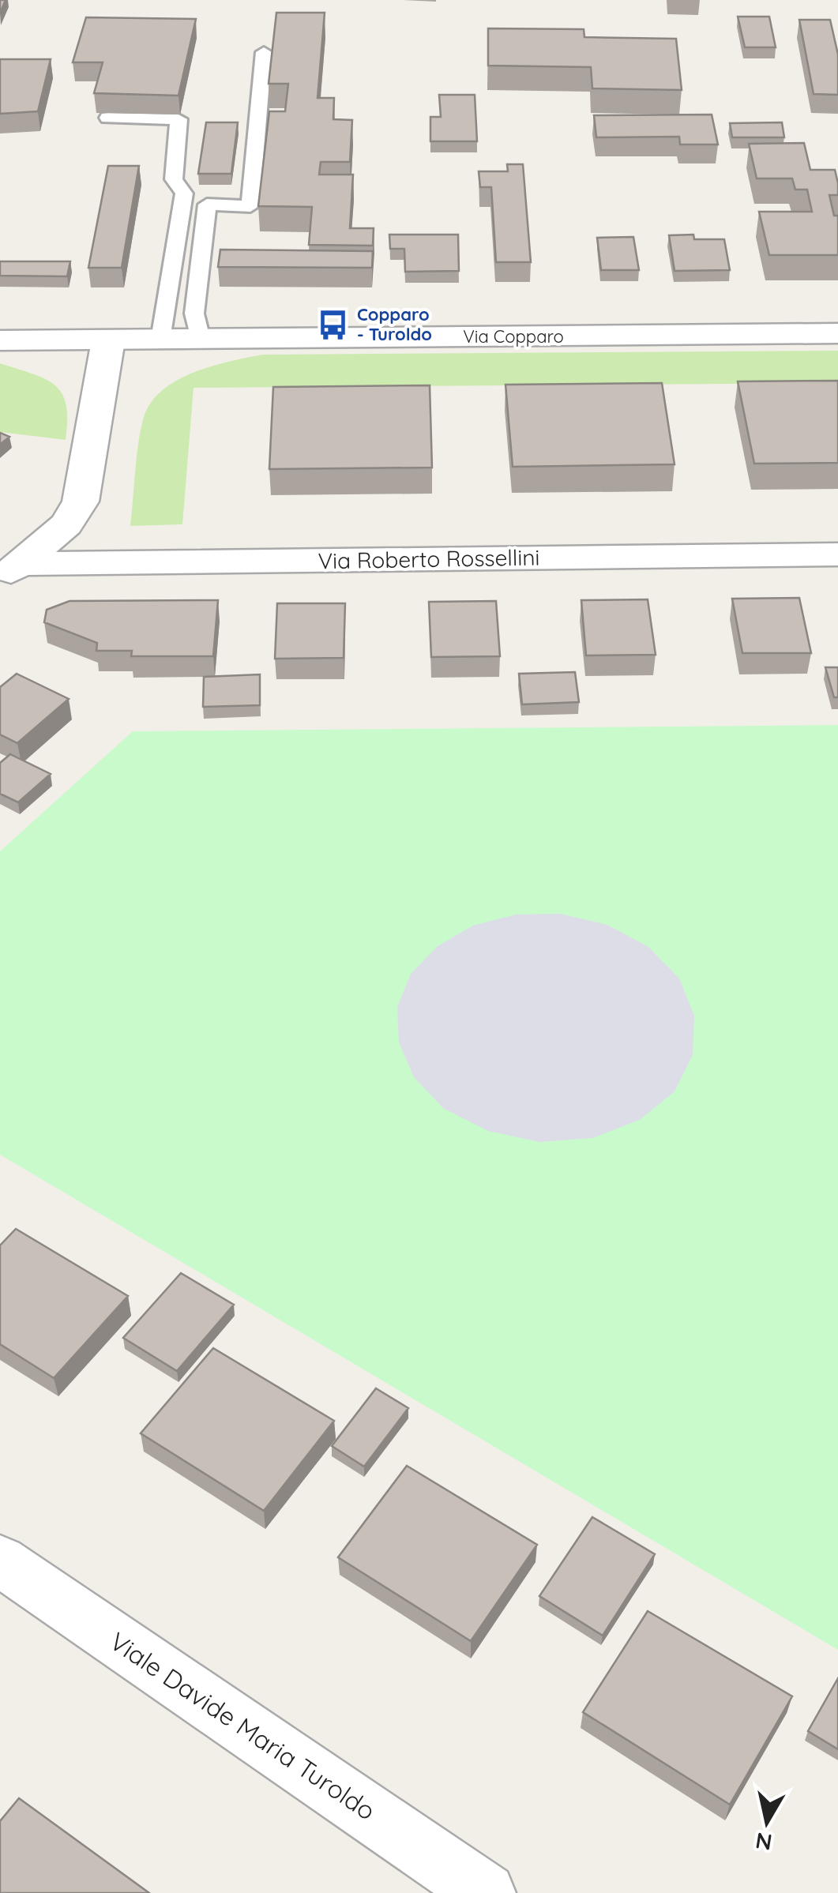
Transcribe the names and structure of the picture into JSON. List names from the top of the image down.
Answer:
{
  "streets": {
    "street": ["Via Copparo", "Via Roberto Rossellini", "Viale Davide Maria Turoldo"]
  },
  "places": {
    "bus stop": ["Copparo - Turoldo"]
  },
  "north": "bottom"
}
